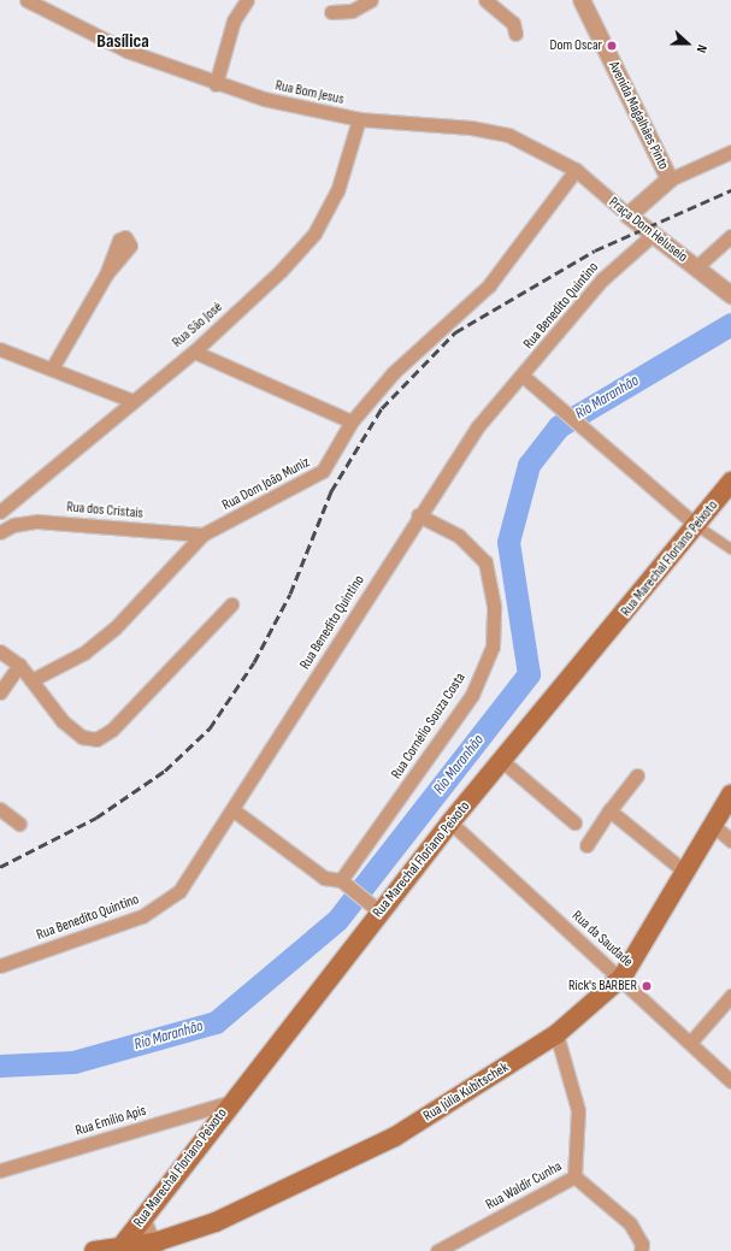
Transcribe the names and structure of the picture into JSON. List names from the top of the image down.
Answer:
{
  "streets": {
    "main road": ["Rua Marechal Floriano Peixoto", "Rua Júlia Kubitschek"],
    "street": [
      "Rua Bom Jesus",
      "Avenida Magalhães Pinto",
      "Praça Dom Heluseio",
      "Rua Benedito Quintino",
      "Rua São José",
      "Rua Dom João Muniz",
      "Rua dos Cristais",
      "Rua Cornélio Souza Costa",
      "Rua da Saudade",
      "Rua Emílio Apis",
      "Rua Waldir Cunha"
    ]
  },
  "crossings": [
    ["Rua Bom Jesus", "Praça Dom Heluseio"],
    ["Rua Bom Jesus", "Rua São José"],
    ["Rua Bom Jesus", "Rua Dom João Muniz"],
    ["Praça Dom Heluseio", "Rua Benedito Quintino"],
    ["Praça Dom Heluseio", "Rua Dom João Muniz"],
    ["Rua Benedito Quintino", "Rua Cornélio Souza Costa"],
    ["Rua Dom João Muniz", "Rua dos Cristais"],
    ["Rua Marechal Floriano Peixoto", "Rua da Saudade"],
    ["Rua Marechal Floriano Peixoto", "Rua Júlia Kubitschek"],
    ["Rua Marechal Floriano Peixoto", "Rua Emílio Apis"],
    ["Rua da Saudade", "Rua Júlia Kubitschek"],
    ["Rua Júlia Kubitschek", "Rua Waldir Cunha"]
  ],
  "districts": ["Basílica"],
  "water": ["Rio Maranhão"],
  "places": ["Dom Oscar", "Rick's BARBER"],
  "north": "right"
}
